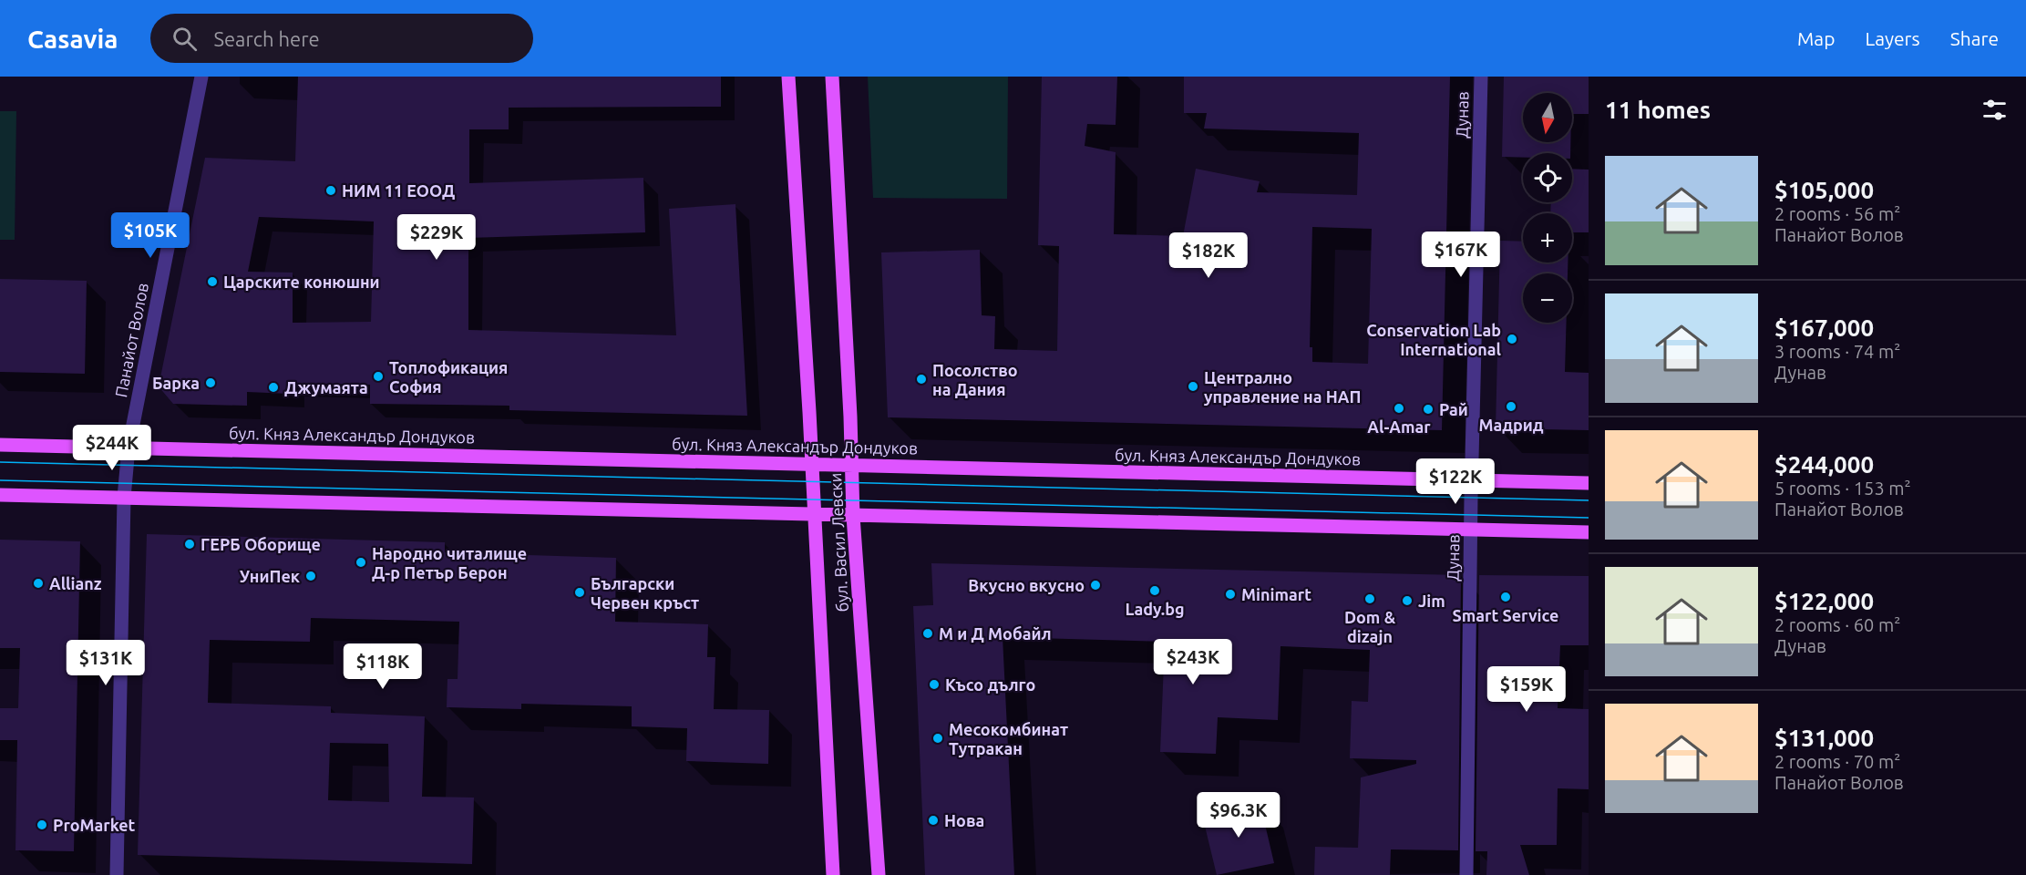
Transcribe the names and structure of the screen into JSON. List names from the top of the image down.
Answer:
{
  "streets": {
    "main road": ["бул. Княз Александър Дондуков", "бул. Васил Левски"],
    "street": ["Дунав", "Панайот Волов"]
  },
  "crossings": [
    ["Дунав", "бул. Княз Александър Дондуков"],
    ["Панайот Волов", "бул. Княз Александър Дондуков"],
    ["бул. Княз Александър Дондуков", "бул. Васил Левски"]
  ],
  "places": [
    "НИМ 11 ЕООД",
    "Царските конюшни",
    "Conservation Lab International",
    "Топлофикация София",
    "Посолство на Дания",
    "Барка",
    "Централно управление на НАП",
    "Джумаята",
    "Мадрид",
    "Al-Amar",
    "Рай",
    "ГЕРБ Оборище",
    "Народно читалище Д-р Петър Берон",
    "УниПек",
    "Allianz",
    "Вкусно вкусно",
    "Lady.bg",
    "Български Червен кръст",
    "Minimart",
    "Smart Service",
    "Dom & dizajn",
    "Jim",
    "М и Д Мобайл",
    "Късо дълго",
    "Месокомбинат Тутракан",
    "Нова",
    "ProMarket"
  ],
  "north": "bottom",
  "page": {
    "header": "Casavia",
    "search": "Search here",
    "nav": ["Map", "Layers", "Share"],
    "heading": "11 homes",
    "map_buttons": ["+", "−"],
    "list": [
      {
        "name": "$105,000",
        "note": "2 rooms · 56 m² · Панайот Волов"
      },
      {
        "name": "$167,000",
        "note": "3 rooms · 74 m² · Дунав"
      },
      {
        "name": "$244,000",
        "note": "5 rooms · 153 m² · Панайот Волов"
      },
      {
        "name": "$122,000",
        "note": "2 rooms · 60 m² · Дунав"
      },
      {
        "name": "$131,000",
        "note": "2 rooms · 70 m² · Панайот Волов"
      }
    ],
    "price": [
      "$105K",
      "$229K",
      "$167K",
      "$182K",
      "$244K",
      "$122K",
      "$243K",
      "$131K",
      "$118K",
      "$159K",
      "$96.3K"
    ]
  }
}
